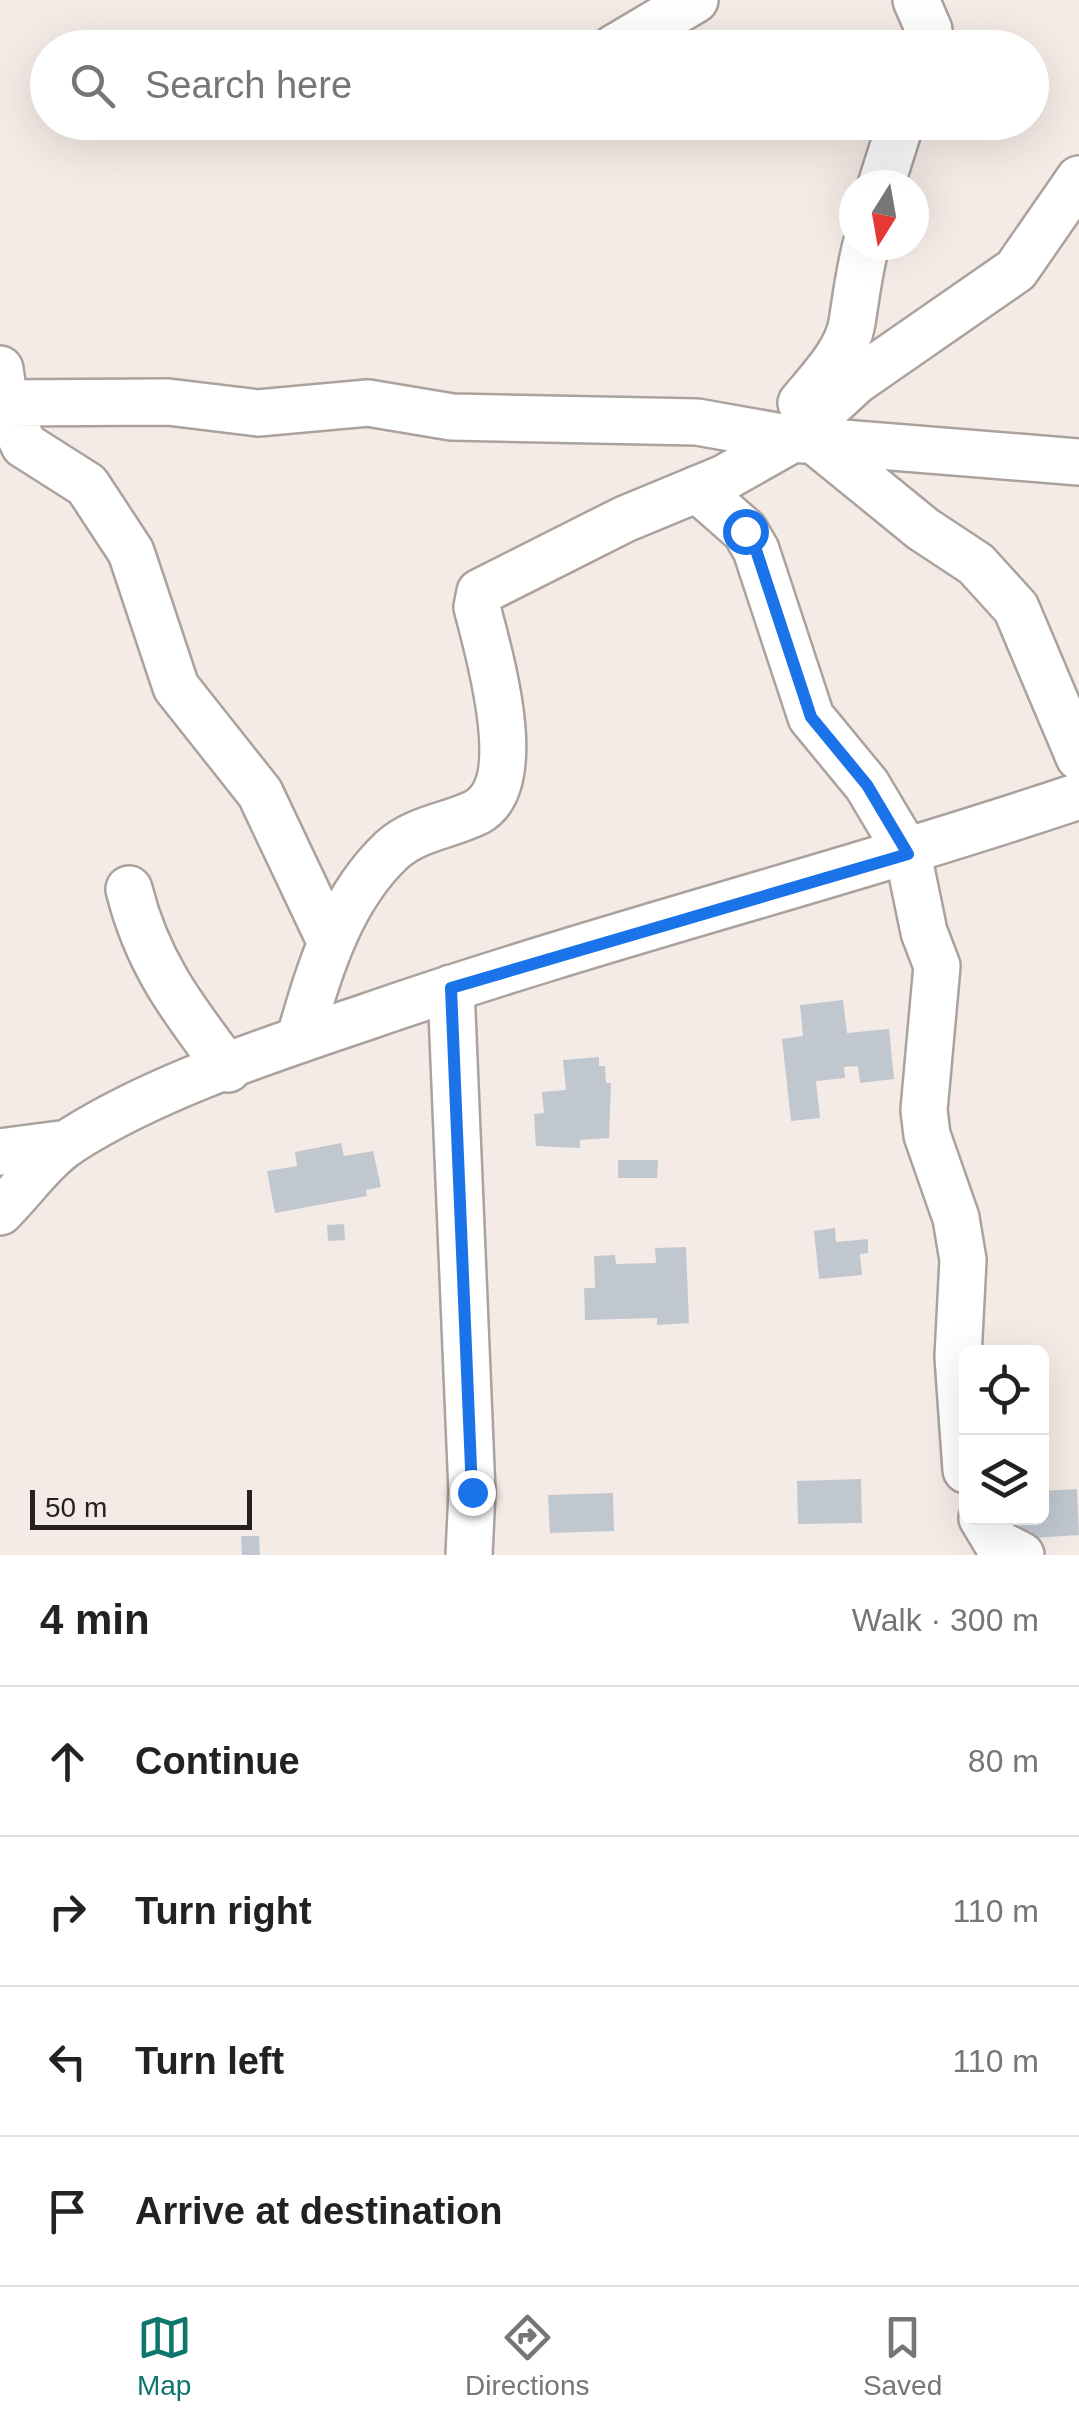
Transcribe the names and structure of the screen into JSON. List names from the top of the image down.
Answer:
{
  "scale_bar": "50 m",
  "north": "bottom",
  "page": {
    "search": "Search here",
    "scale": "50 m",
    "heading": ["4 min", "Walk · 300 m"],
    "list": [
      ["Continue", "80 m"],
      ["Turn right", "110 m"],
      ["Turn left", "110 m"],
      "Arrive at destination"
    ],
    "nav": ["Map", "Directions", "Saved"]
  }
}
